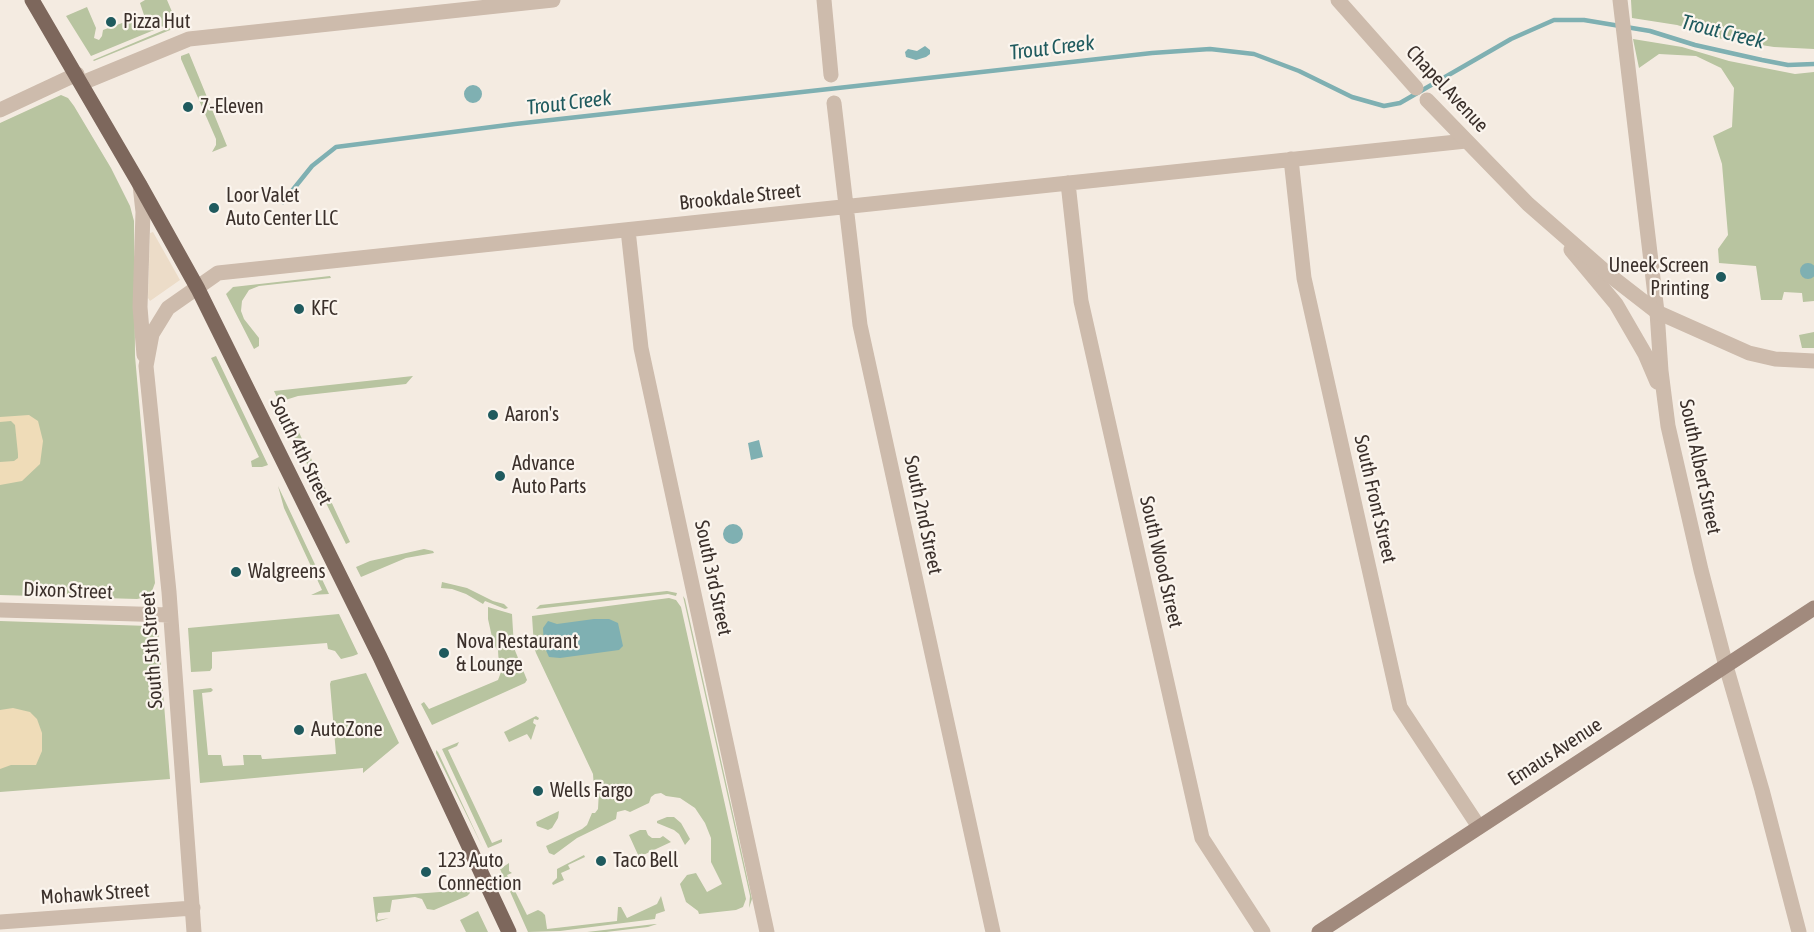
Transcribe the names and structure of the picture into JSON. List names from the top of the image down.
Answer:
{
  "streets": {
    "main road": ["South 4th Street", "Emaus Avenue"],
    "street": [
      "Chapel Avenue",
      "Brookdale Street",
      "South Albert Street",
      "South Front Street",
      "South 2nd Street",
      "South Wood Street",
      "South 3rd Street",
      "Dixon Street",
      "South 5th Street",
      "Mohawk Street"
    ]
  },
  "crossings": [
    ["Chapel Avenue", "Brookdale Street"],
    ["Chapel Avenue", "South Albert Street"],
    ["Brookdale Street", "South 4th Street"],
    ["Brookdale Street", "South Front Street"],
    ["Brookdale Street", "South 2nd Street"],
    ["Brookdale Street", "South Wood Street"],
    ["Brookdale Street", "South 3rd Street"],
    ["Brookdale Street", "South 5th Street"],
    ["South 4th Street", "South 5th Street"],
    ["South Albert Street", "Emaus Avenue"],
    ["South Front Street", "Emaus Avenue"],
    ["Dixon Street", "South 5th Street"],
    ["South 5th Street", "Mohawk Street"]
  ],
  "water": ["Trout Creek"],
  "places": [
    "Pizza Hut",
    "7-Eleven",
    "Loor Valet Auto Center LLC",
    "Uneek Screen Printing",
    "KFC",
    "Aaron's",
    "Advance Auto Parts",
    "Walgreens",
    "Nova Restaurant & Lounge",
    "AutoZone",
    "Wells Fargo",
    "Taco Bell",
    "123 Auto Connection"
  ]
}
